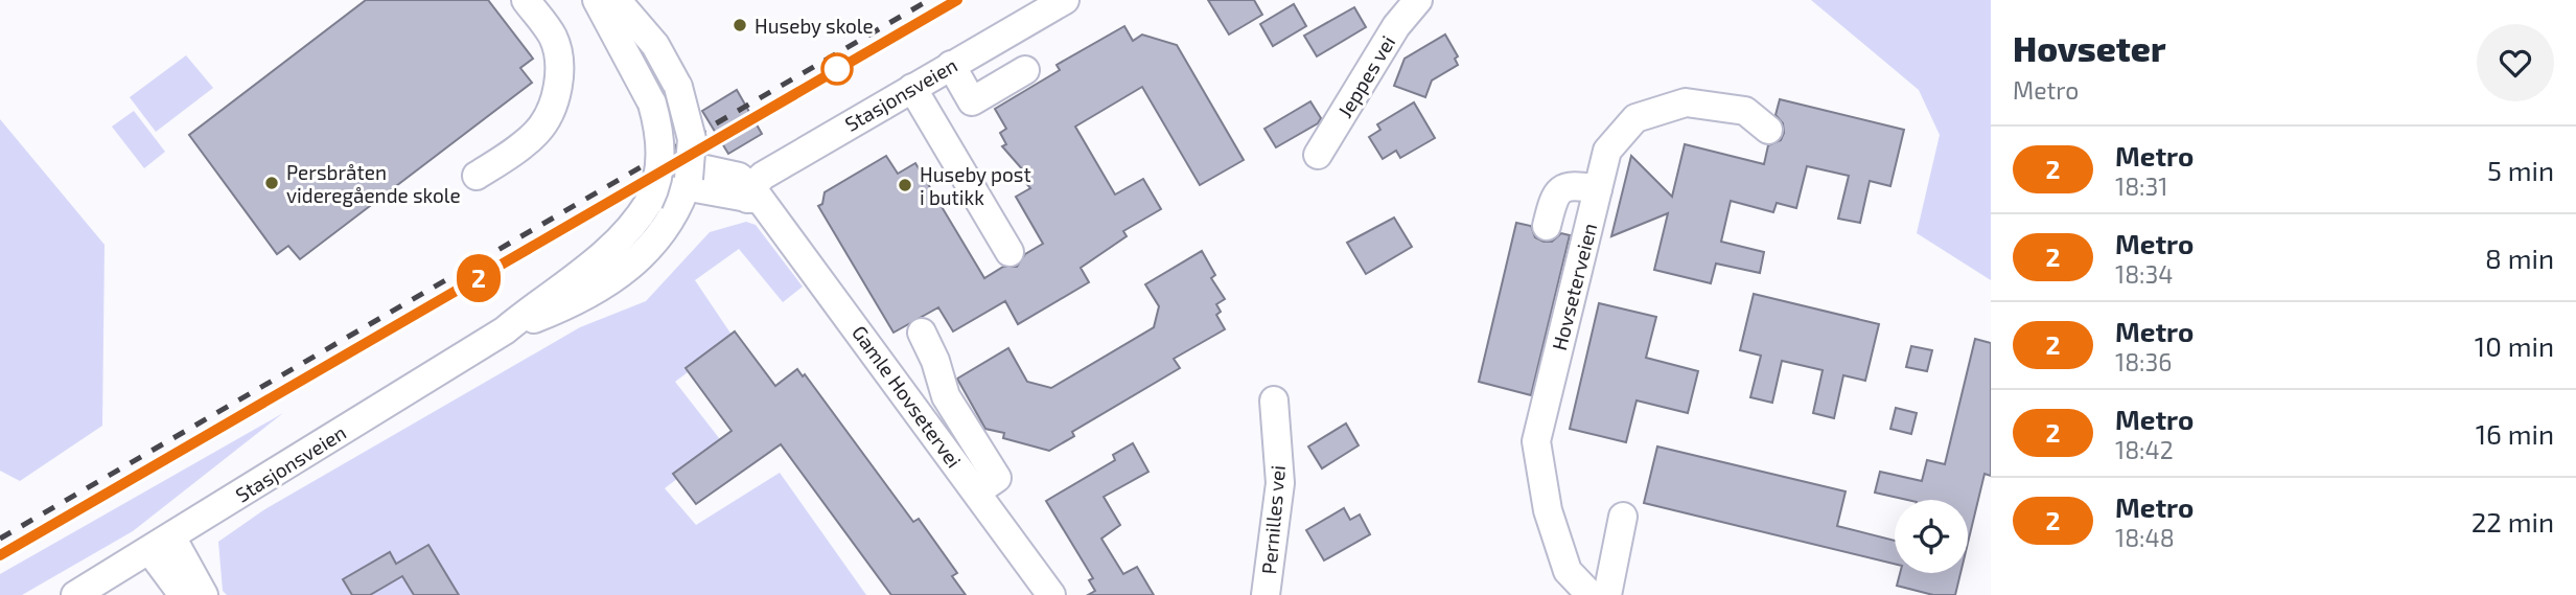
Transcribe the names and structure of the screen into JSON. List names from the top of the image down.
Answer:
{
  "streets": {
    "street": [
      "Jeppes vei",
      "Stasjonsveien",
      "Hovseterveien",
      "Gamle Hovsetervei",
      "Pernilles vei"
    ]
  },
  "crossings": [
    ["Stasjonsveien", "Gamle Hovsetervei"]
  ],
  "places": ["Huseby skole", "Persbråten videregående skole", "Huseby post i butikk"],
  "lines": ["metro line 2"],
  "page": {
    "on_map": "2",
    "heading": ["Hovseter", "Metro"],
    "list": [
      {
        "mark": "2",
        "name": "Metro",
        "note": "18:31",
        "value": "5 min"
      },
      {
        "mark": "2",
        "name": "Metro",
        "note": "18:34",
        "value": "8 min"
      },
      {
        "mark": "2",
        "name": "Metro",
        "note": "18:36",
        "value": "10 min"
      },
      {
        "mark": "2",
        "name": "Metro",
        "note": "18:42",
        "value": "16 min"
      },
      {
        "mark": "2",
        "name": "Metro",
        "note": "18:48",
        "value": "22 min"
      }
    ]
  }
}
